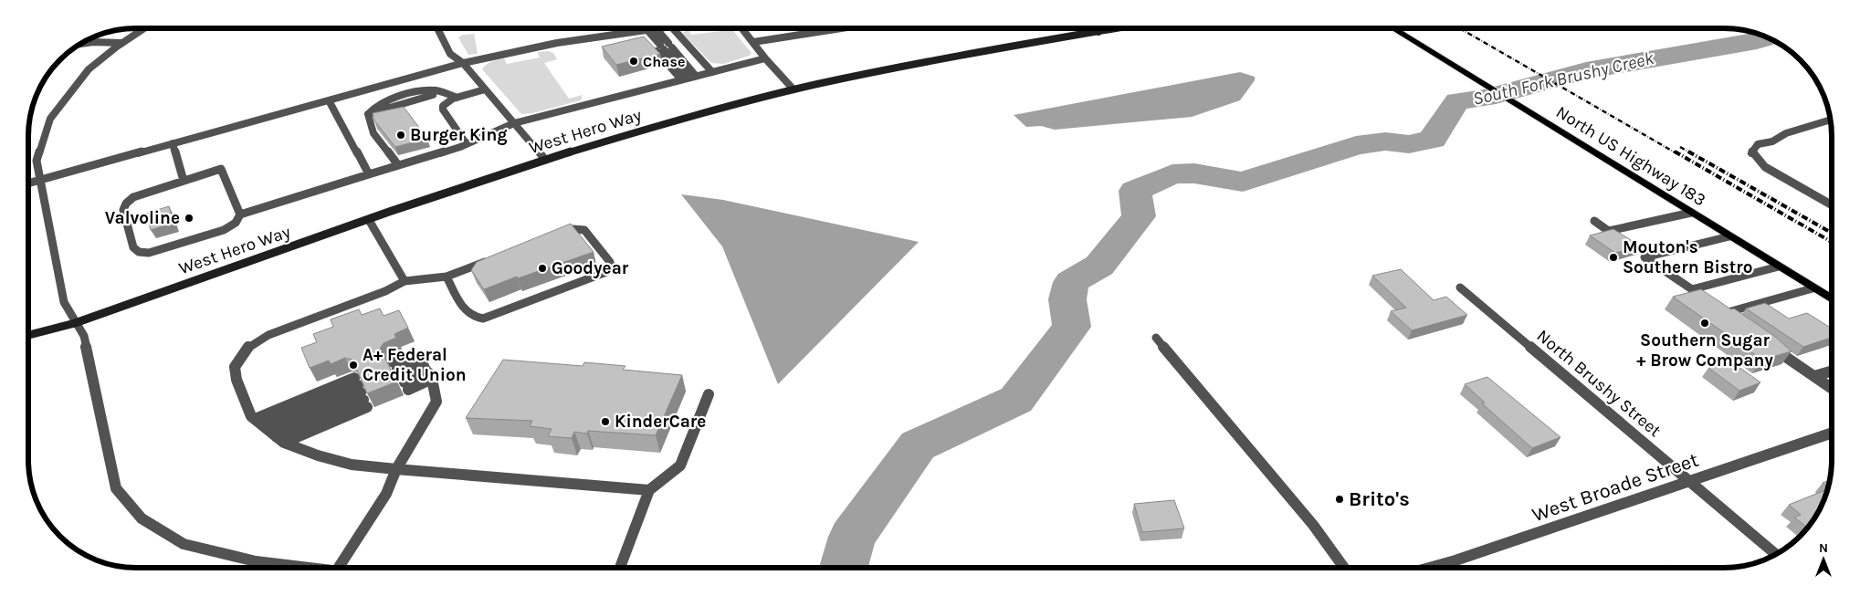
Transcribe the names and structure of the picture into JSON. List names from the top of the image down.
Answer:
{
  "streets": {
    "main road": ["West Hero Way", "North US Highway 183"],
    "street": ["North Brushy Street", "West Broade Street"]
  },
  "crossings": [
    ["North Brushy Street", "West Broade Street"]
  ],
  "water": ["South Fork Brushy Creek"],
  "places": [
    "Chase",
    "Burger King",
    "Valvoline",
    "Mouton's Southern Bistro",
    "Goodyear",
    "Southern Sugar + Brow Company",
    "A+ Federal Credit Union",
    "KinderCare",
    "Brito's"
  ],
  "north": "top"
}
